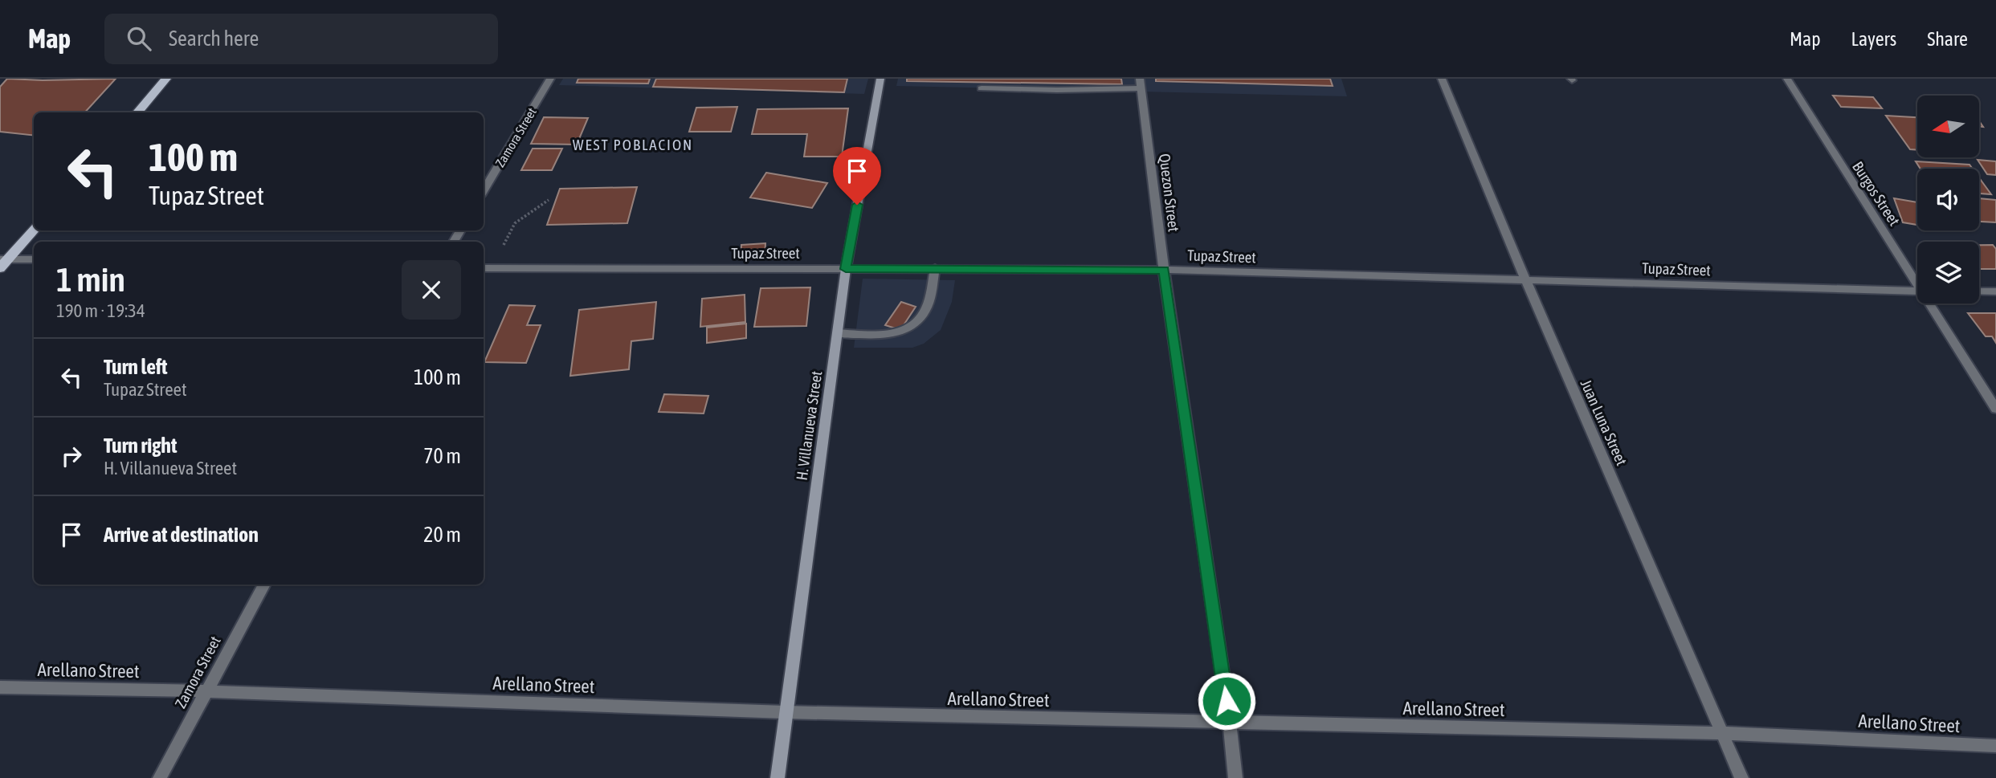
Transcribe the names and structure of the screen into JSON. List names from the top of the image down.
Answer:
{
  "streets": {
    "street": [
      "Zamora Street",
      "Quezon Street",
      "Burgos Street",
      "Tupaz Street",
      "Juan Luna Street",
      "H. Villanueva Street",
      "Arellano Street"
    ]
  },
  "crossings": [
    ["Zamora Street", "Arellano Street"],
    ["Quezon Street", "Tupaz Street"],
    ["Quezon Street", "Arellano Street"],
    ["Tupaz Street", "Juan Luna Street"],
    ["Tupaz Street", "H. Villanueva Street"],
    ["Juan Luna Street", "Arellano Street"],
    ["H. Villanueva Street", "Arellano Street"]
  ],
  "districts": ["WEST POBLACION"],
  "north": "left",
  "page": {
    "header": "Map",
    "search": "Search here",
    "nav": ["Map", "Layers", "Share"],
    "turn": ["100 m", "Tupaz Street"],
    "heading": ["1 min", "190 m · 19:34"],
    "list": [
      {
        "name": "Turn left",
        "note": "Tupaz Street",
        "value": "100 m"
      },
      {
        "name": "Turn right",
        "note": "H. Villanueva Street",
        "value": "70 m"
      },
      {
        "name": "Arrive at destination",
        "value": "20 m"
      }
    ]
  }
}
